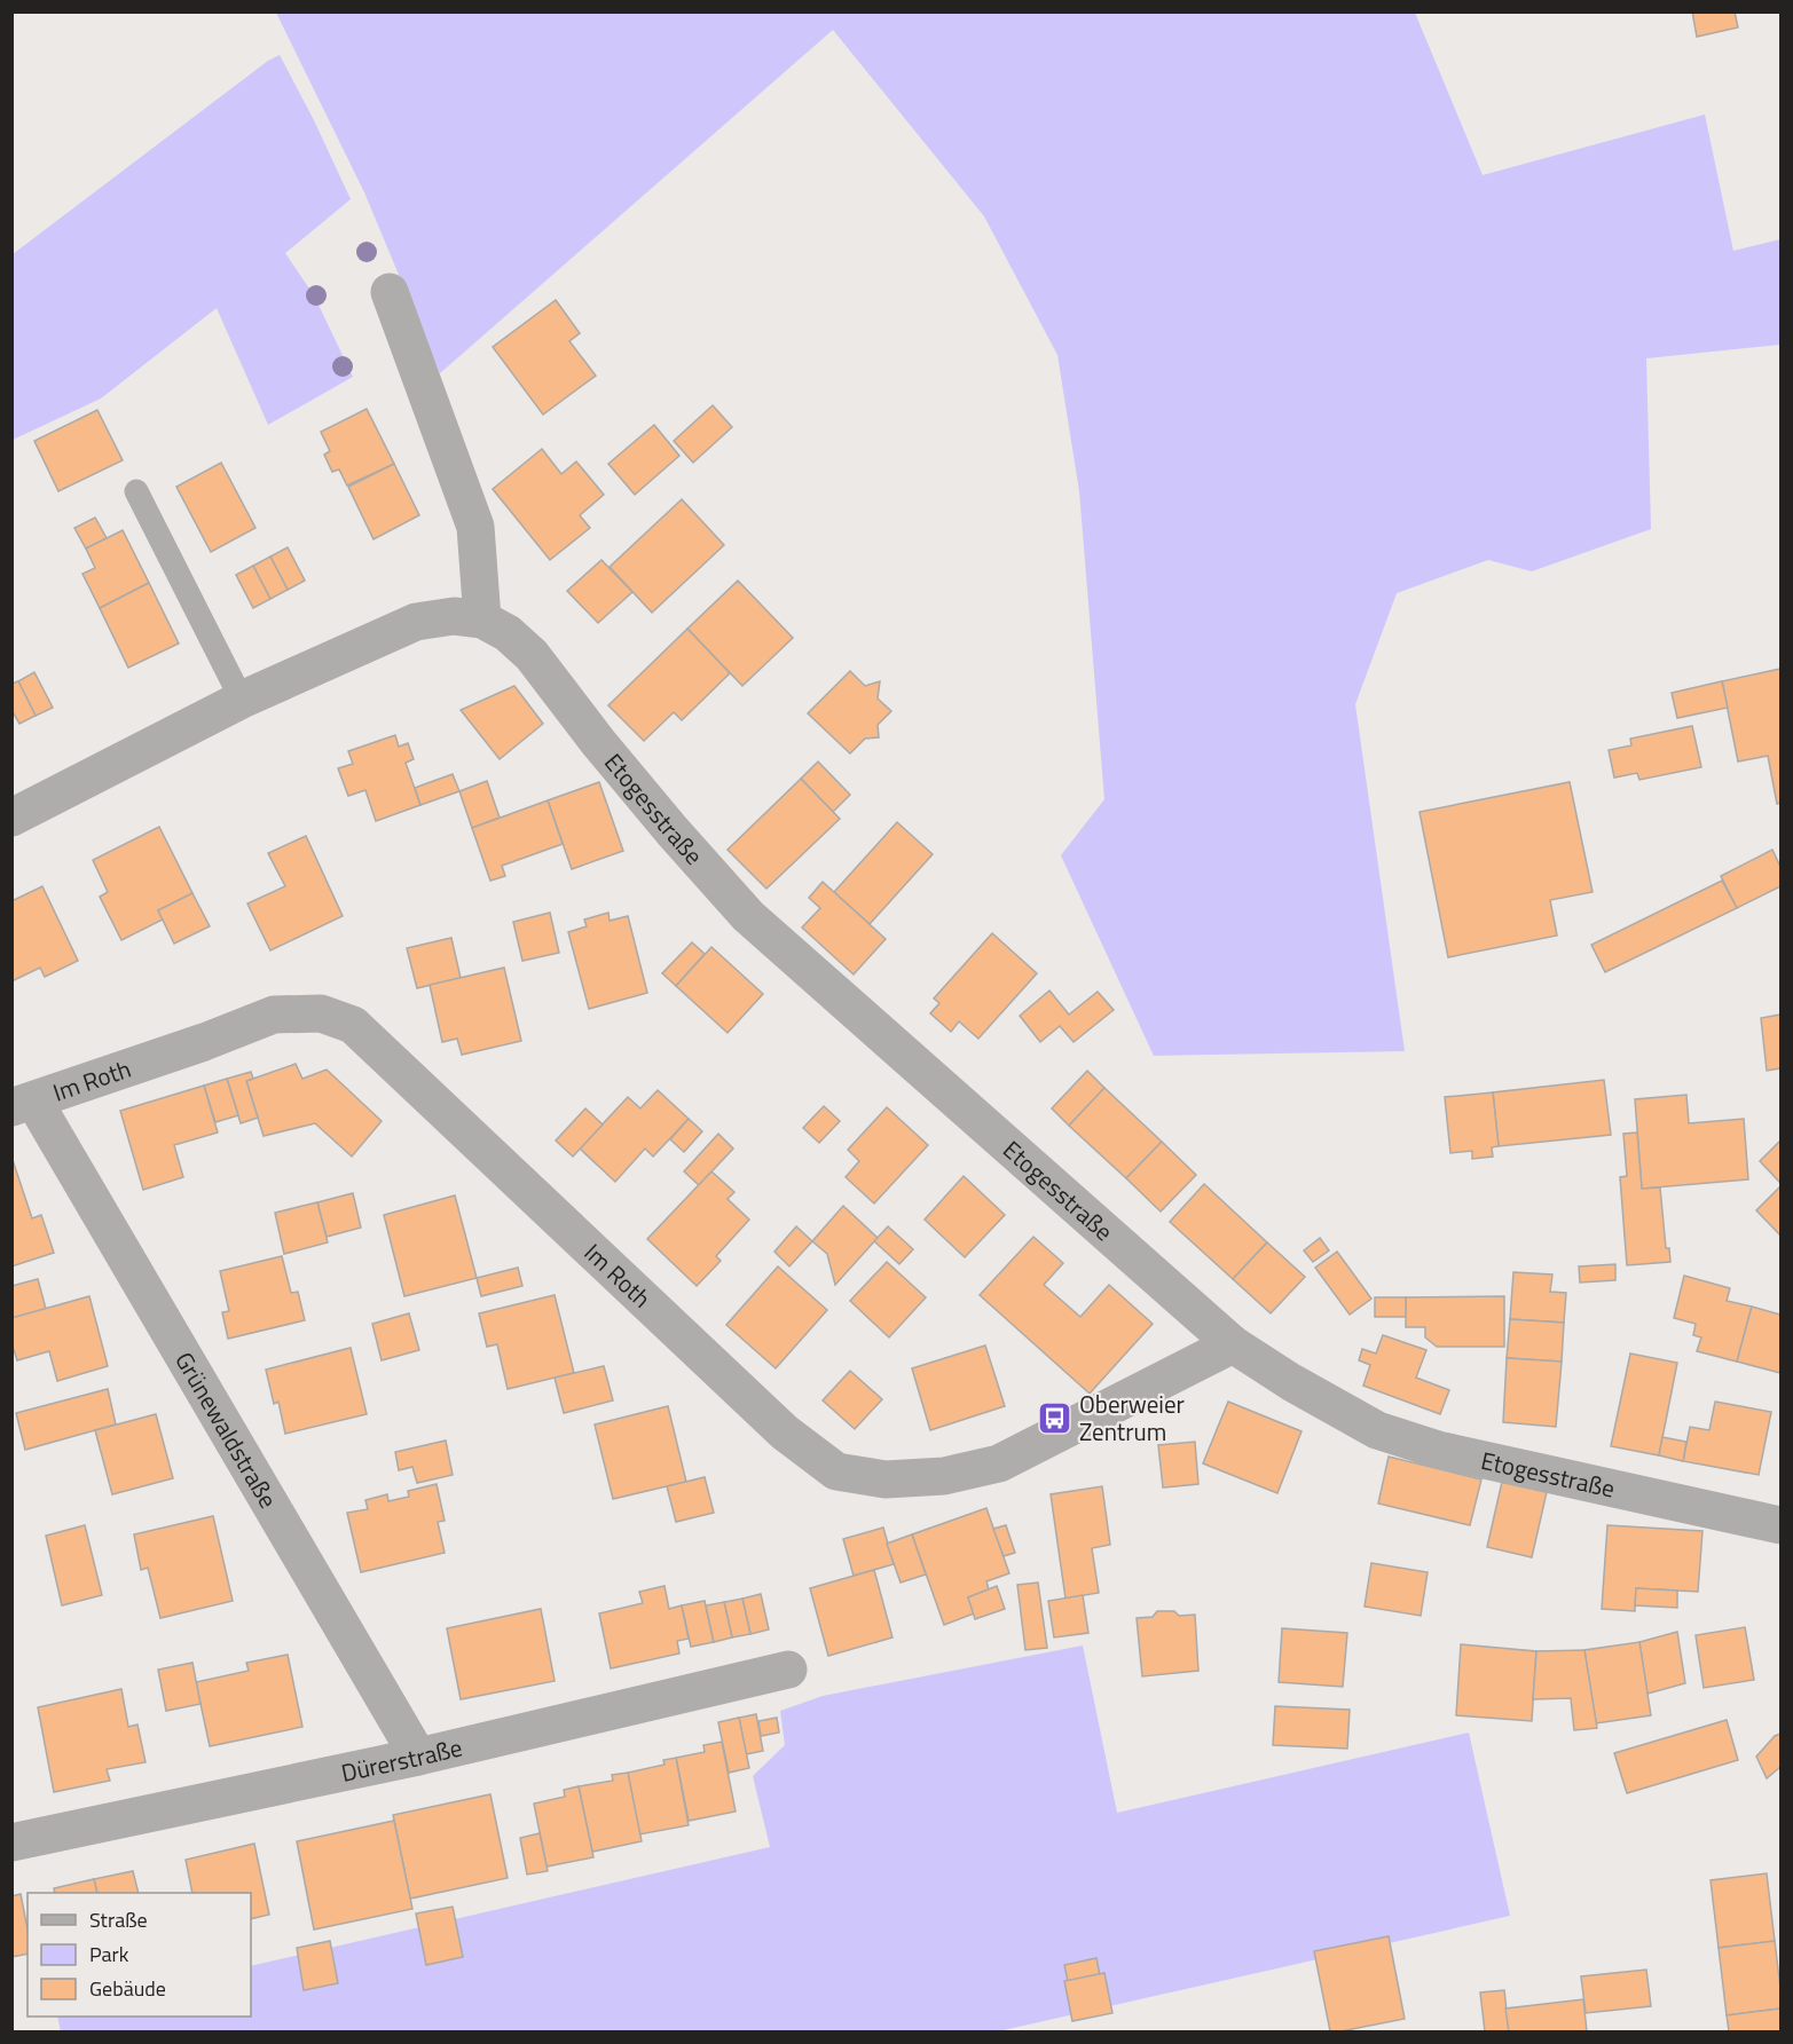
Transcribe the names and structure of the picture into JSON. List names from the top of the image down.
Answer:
{
  "streets": {
    "street": [
      "Etogesstraße",
      "Im Roth",
      "Grünewaldstraße",
      "Dürerstraße"
    ]
  },
  "crossings": [
    ["Etogesstraße", "Im Roth"],
    ["Im Roth", "Grünewaldstraße"],
    ["Grünewaldstraße", "Dürerstraße"]
  ],
  "places": {
    "bus stop": ["Oberweier Zentrum"]
  },
  "legend": ["Straße", "Park", "Gebäude"]
}
